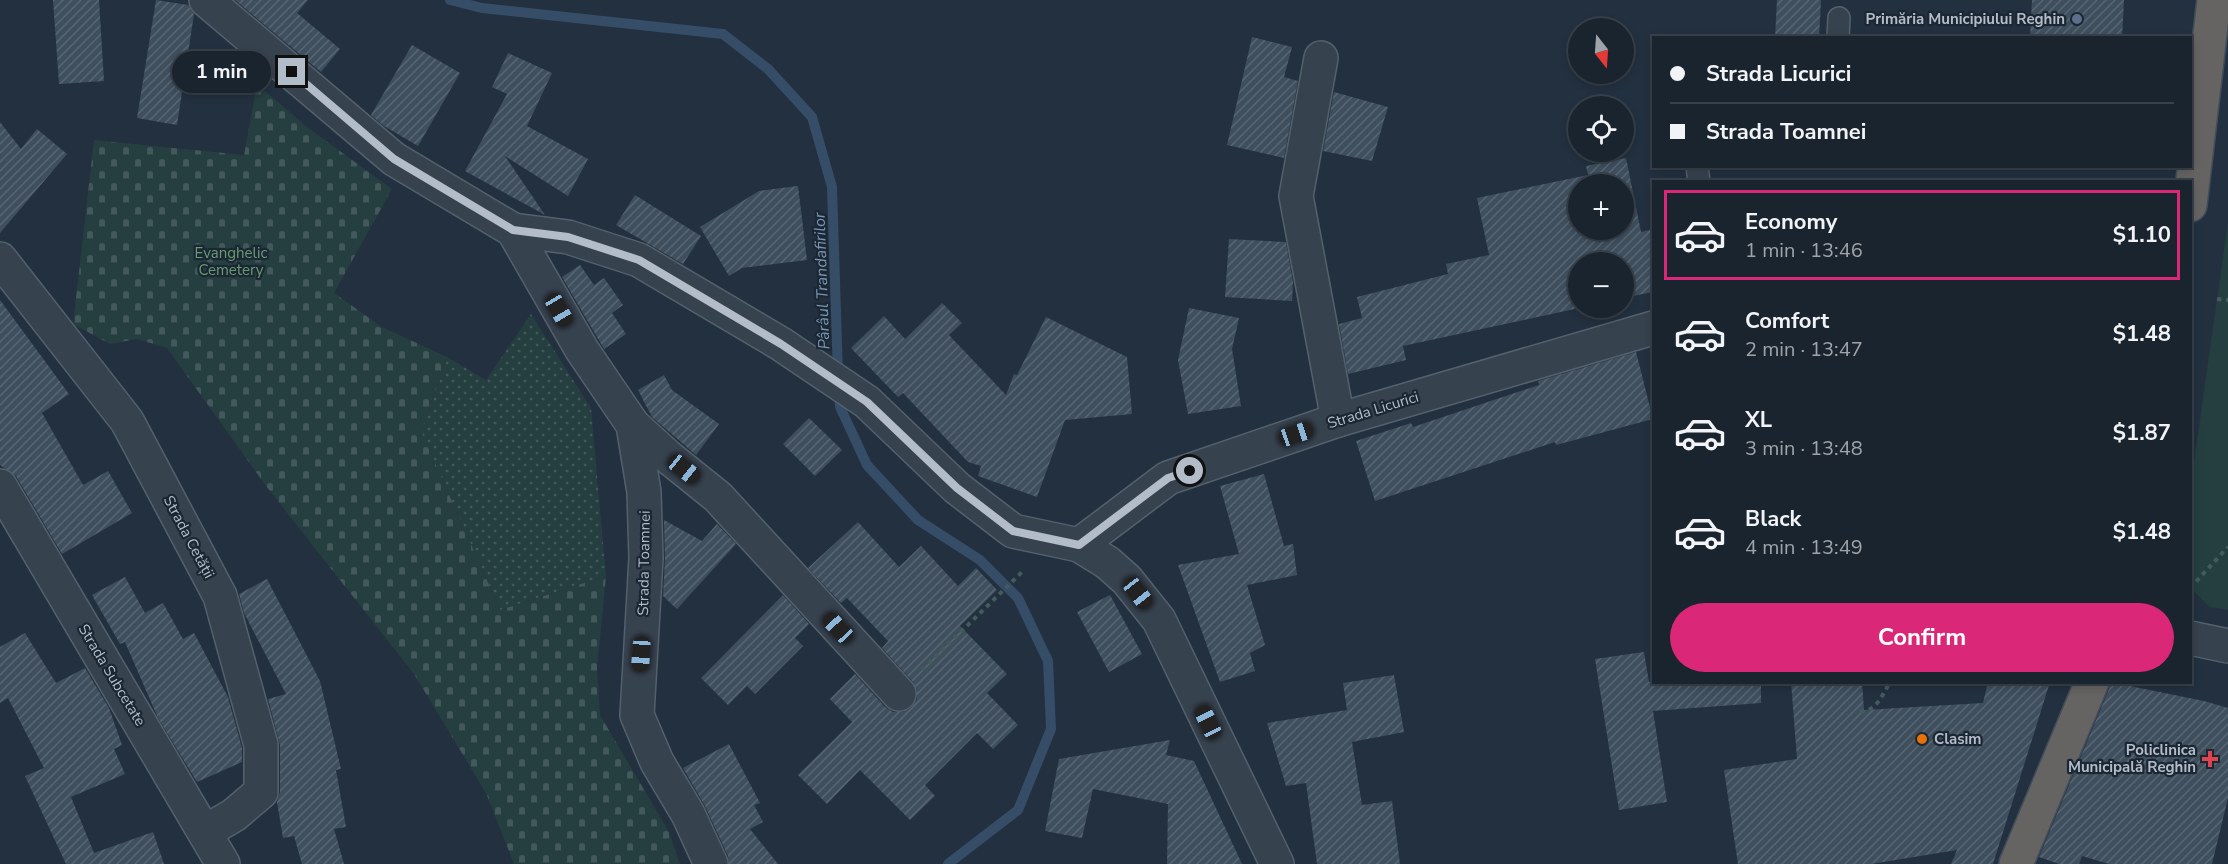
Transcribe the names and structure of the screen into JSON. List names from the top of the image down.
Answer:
{
  "streets": {
    "street": [
      "Strada Licurici",
      "Strada Cetății",
      "Strada Toamnei",
      "Strada Subcetate"
    ]
  },
  "crossings": [
    ["Strada Cetății", "Strada Subcetate"]
  ],
  "water": ["Pârâul Trandafirilor"],
  "parks": ["Evanghelic Cemetery"],
  "places": {
    "other": ["Primăria Municipiului Reghin", "Clasim"],
    "health": ["Policlinica Municipală Reghin"]
  },
  "north": "bottom",
  "page": {
    "map_buttons": ["+", "−"],
    "banner": ["Strada Licurici", "Strada Toamnei"],
    "bubble": "1 min",
    "list": [
      {
        "name": "Economy",
        "note": "1 min · 13:46",
        "value": "$1.10"
      },
      {
        "name": "Comfort",
        "note": "2 min · 13:47",
        "value": "$1.48"
      },
      {
        "name": "XL",
        "note": "3 min · 13:48",
        "value": "$1.87"
      },
      {
        "name": "Black",
        "note": "4 min · 13:49",
        "value": "$1.48"
      }
    ],
    "buttons": "Confirm"
  }
}
